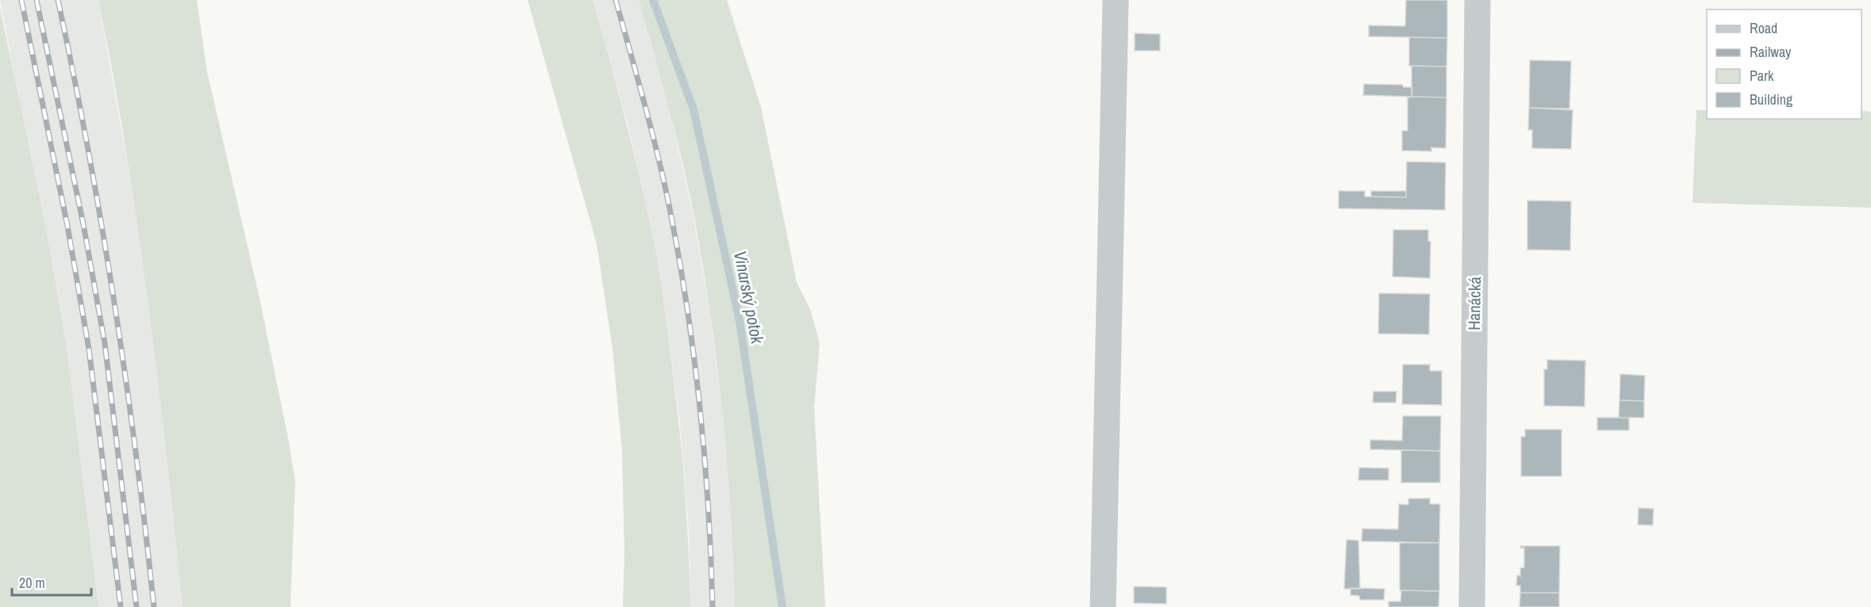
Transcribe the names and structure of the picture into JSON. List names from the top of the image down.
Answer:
{
  "streets": {
    "street": ["Hanácká"]
  },
  "water": ["Vinarský potok"],
  "legend": [
    "Road",
    "Railway",
    "Park",
    "Building"
  ],
  "scale_bar": "20 m"
}
